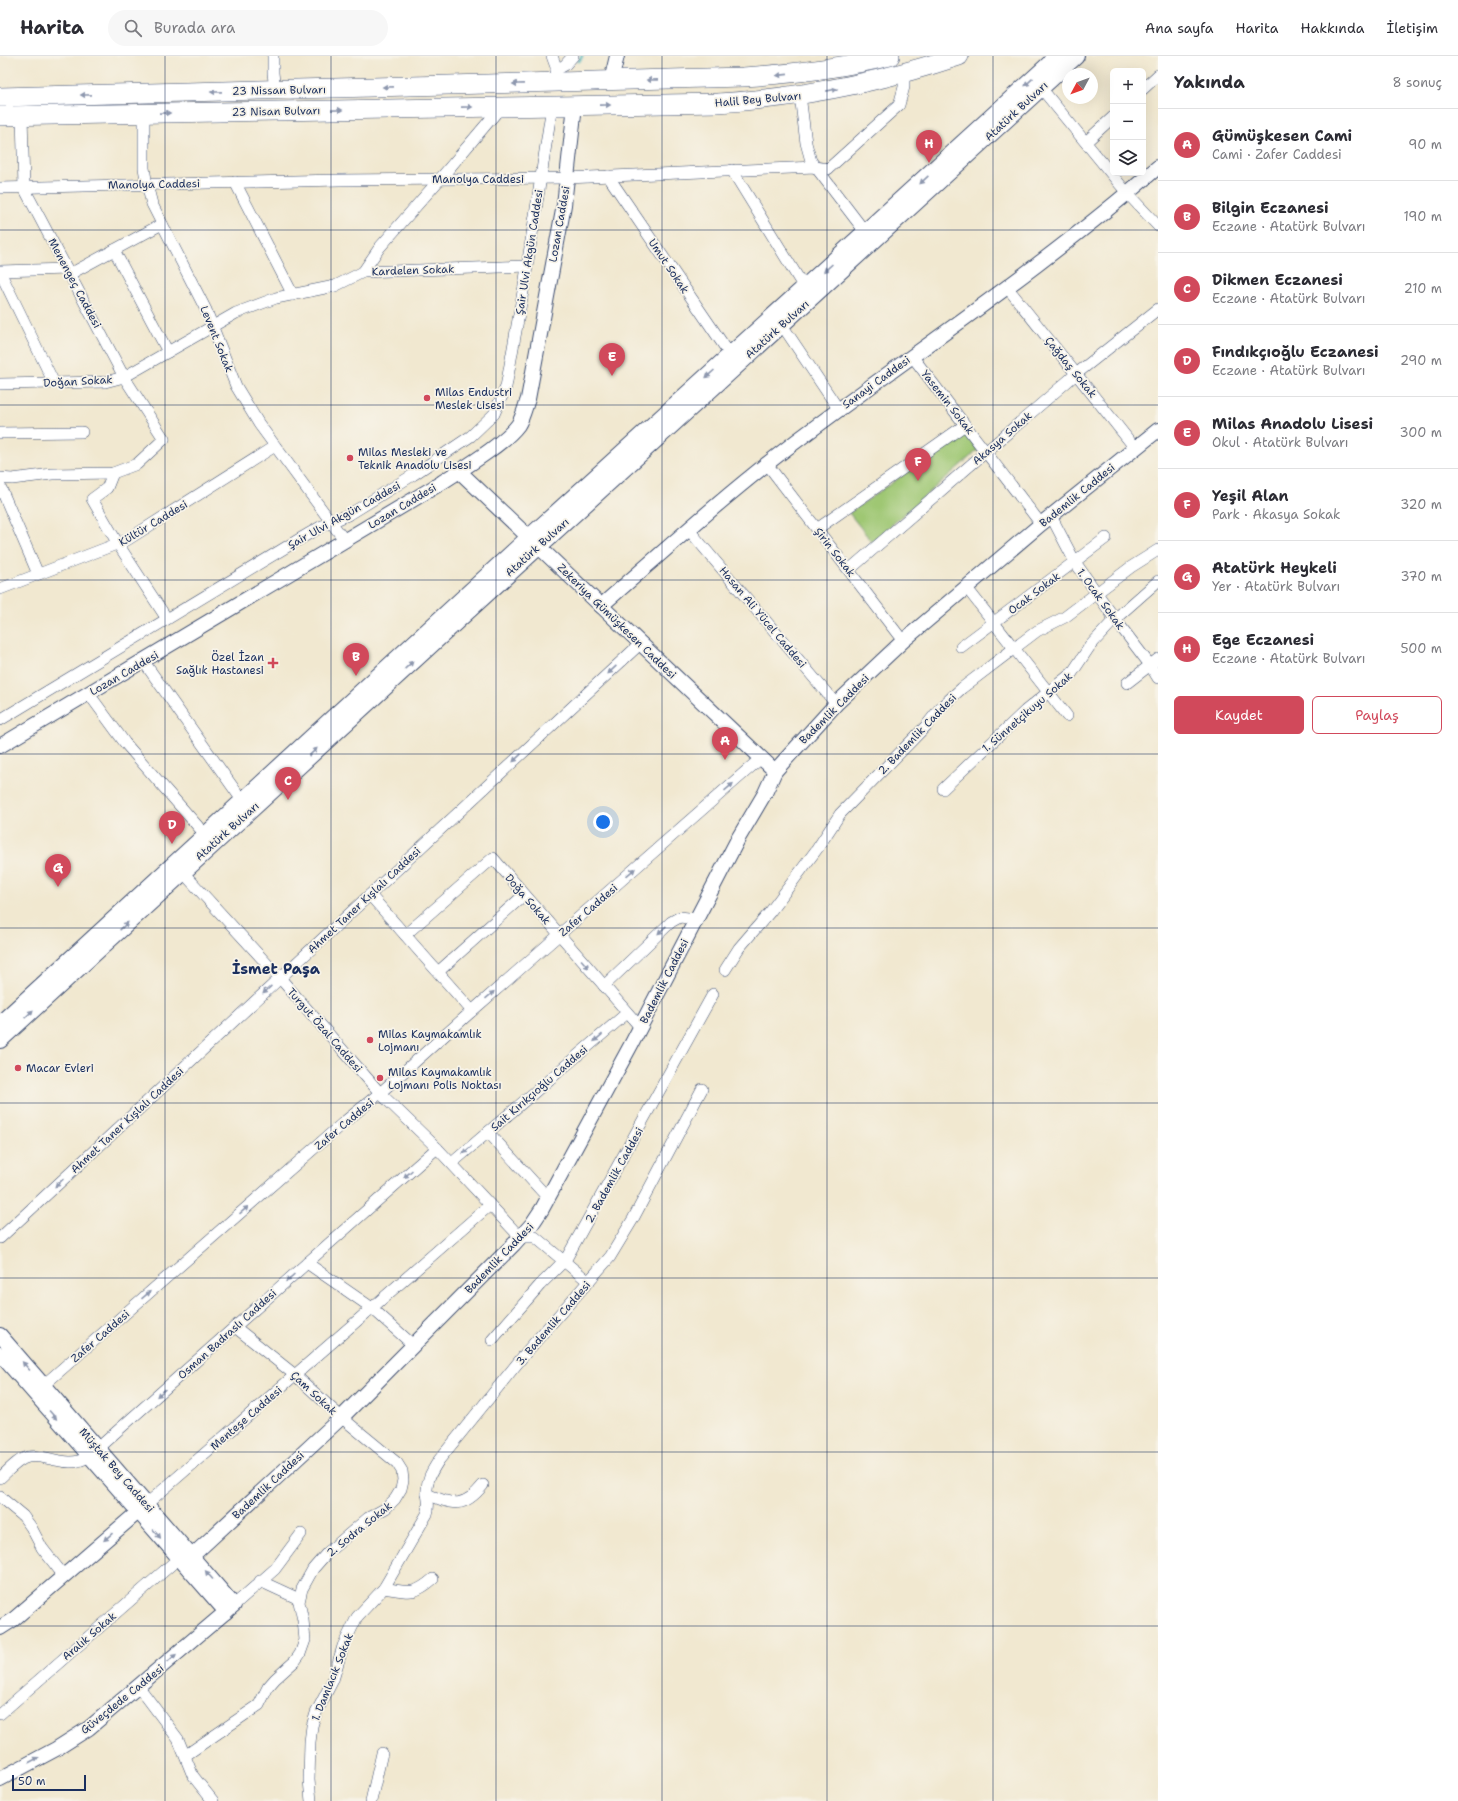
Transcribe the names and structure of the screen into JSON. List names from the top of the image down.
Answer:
{
  "streets": {
    "highway": ["23 Nissan Bulvarı", "Halil Bey Bulvarı", "23 Nisan Bulvarı"],
    "main road": ["Atatürk Bulvarı"],
    "street": [
      "Manolya Caddesi",
      "Lozan Caddesi",
      "Şair Ulvi Akgün Caddesi",
      "Umut Sokak",
      "Kardelen Sokak",
      "Menengeç Caddesi",
      "Levent Sokak",
      "Çağdaş Sokak",
      "Doğan Sokak",
      "Sanayi Caddesi",
      "Yasemin Sokak",
      "Akasya Sokak",
      "Bademlik Caddesi",
      "Kültür Caddesi",
      "Şirin Sokak",
      "Ocak Sokak",
      "1. Ocak Sokak",
      "Hasan Ali Yücel Caddesi",
      "Zekeriya Gümüşkesen Caddesi",
      "1. Sünnetçikuyu Sokak",
      "2. Bademlik Caddesi",
      "Doğa Sokak",
      "Ahmet Taner Kışlalı Caddesi",
      "Zafer Caddesi",
      "Turgut Özal Caddesi",
      "Sait Kırıkçıoğlu Caddesi",
      "3. Bademlik Caddesi",
      "Osman Badraslı Caddesi",
      "Çam Sokak",
      "Menteşe Caddesi",
      "Müştak Bey Caddesi",
      "2. Sodra Sokak",
      "Aralık Sokak",
      "1. Damlacık Sokak",
      "Güveçdede Caddesi"
    ]
  },
  "crossings": [
    ["23 Nissan Bulvarı", "Halil Bey Bulvarı"],
    ["Halil Bey Bulvarı", "23 Nisan Bulvarı"],
    ["Halil Bey Bulvarı", "Manolya Caddesi"],
    ["Halil Bey Bulvarı", "Lozan Caddesi"],
    ["Halil Bey Bulvarı", "Şair Ulvi Akgün Caddesi"],
    ["23 Nisan Bulvarı", "Şair Ulvi Akgün Caddesi"],
    ["23 Nisan Bulvarı", "Menengeç Caddesi"],
    ["23 Nisan Bulvarı", "Levent Sokak"],
    ["Atatürk Bulvarı", "Umut Sokak"],
    ["Atatürk Bulvarı", "Zekeriya Gümüşkesen Caddesi"],
    ["Atatürk Bulvarı", "Turgut Özal Caddesi"],
    ["Manolya Caddesi", "Lozan Caddesi"],
    ["Manolya Caddesi", "Şair Ulvi Akgün Caddesi"],
    ["Manolya Caddesi", "Umut Sokak"],
    ["Manolya Caddesi", "Menengeç Caddesi"],
    ["Manolya Caddesi", "Levent Sokak"],
    ["Lozan Caddesi", "Levent Sokak"],
    ["Lozan Caddesi", "Zekeriya Gümüşkesen Caddesi"],
    ["Şair Ulvi Akgün Caddesi", "Kardelen Sokak"],
    ["Şair Ulvi Akgün Caddesi", "Levent Sokak"],
    ["Kardelen Sokak", "Levent Sokak"],
    ["Kardelen Sokak", "Doğan Sokak"],
    ["Menengeç Caddesi", "Doğan Sokak"],
    ["Levent Sokak", "Doğan Sokak"],
    ["Levent Sokak", "Kültür Caddesi"],
    ["Çağdaş Sokak", "Sanayi Caddesi"],
    ["Çağdaş Sokak", "Akasya Sokak"],
    ["Çağdaş Sokak", "Bademlik Caddesi"],
    ["Sanayi Caddesi", "Yasemin Sokak"],
    ["Sanayi Caddesi", "Şirin Sokak"],
    ["Sanayi Caddesi", "Hasan Ali Yücel Caddesi"],
    ["Sanayi Caddesi", "Zekeriya Gümüşkesen Caddesi"],
    ["Yasemin Sokak", "Akasya Sokak"],
    ["Yasemin Sokak", "Bademlik Caddesi"],
    ["Yasemin Sokak", "1. Ocak Sokak"],
    ["Akasya Sokak", "Şirin Sokak"],
    ["Bademlik Caddesi", "Şirin Sokak"],
    ["Bademlik Caddesi", "1. Ocak Sokak"],
    ["Bademlik Caddesi", "Hasan Ali Yücel Caddesi"],
    ["Bademlik Caddesi", "Zekeriya Gümüşkesen Caddesi"],
    ["Bademlik Caddesi", "Doğa Sokak"],
    ["Bademlik Caddesi", "Turgut Özal Caddesi"],
    ["Bademlik Caddesi", "Çam Sokak"],
    ["Bademlik Caddesi", "Müştak Bey Caddesi"],
    ["Bademlik Caddesi", "Aralık Sokak"],
    ["Ocak Sokak", "1. Ocak Sokak"],
    ["1. Ocak Sokak", "1. Sünnetçikuyu Sokak"],
    ["1. Ocak Sokak", "2. Bademlik Caddesi"],
    ["Zekeriya Gümüşkesen Caddesi", "Ahmet Taner Kışlalı Caddesi"],
    ["Zekeriya Gümüşkesen Caddesi", "Zafer Caddesi"],
    ["Doğa Sokak", "Zafer Caddesi"],
    ["Doğa Sokak", "Sait Kırıkçıoğlu Caddesi"],
    ["Ahmet Taner Kışlalı Caddesi", "Turgut Özal Caddesi"],
    ["Zafer Caddesi", "Turgut Özal Caddesi"],
    ["Zafer Caddesi", "Müştak Bey Caddesi"],
    ["Turgut Özal Caddesi", "Sait Kırıkçıoğlu Caddesi"],
    ["Turgut Özal Caddesi", "Osman Badraslı Caddesi"],
    ["Turgut Özal Caddesi", "Menteşe Caddesi"],
    ["3. Bademlik Caddesi", "1. Damlacık Sokak"],
    ["Osman Badraslı Caddesi", "Çam Sokak"],
    ["Osman Badraslı Caddesi", "Müştak Bey Caddesi"],
    ["Çam Sokak", "Menteşe Caddesi"],
    ["Çam Sokak", "2. Sodra Sokak"],
    ["Menteşe Caddesi", "Müştak Bey Caddesi"],
    ["Müştak Bey Caddesi", "Aralık Sokak"],
    ["Müştak Bey Caddesi", "Güveçdede Caddesi"]
  ],
  "one_way": [
    "23 Nissan Bulvarı",
    "23 Nisan Bulvarı",
    "Ahmet Taner Kışlalı Caddesi",
    "Zafer Caddesi",
    "Sait Kırıkçıoğlu Caddesi",
    "Osman Badraslı Caddesi",
    "Güveçdede Caddesi"
  ],
  "districts": ["İsmet Paşa"],
  "places": {
    "other": [
      "Milas Endustri Meslek Lisesi",
      "Milas Mesleki ve Teknik Anadolu Lisesi",
      "Milas Kaymakamlık Lojmanı",
      "Macar Evleri",
      "Milas Kaymakamlık Lojmanı Polis Noktası"
    ],
    "health": ["Özel İzan Sağlık Hastanesi"]
  },
  "scale_bar": "50 m",
  "north": "bottom left",
  "page": {
    "header": "Harita",
    "search": "Burada ara",
    "nav": [
      "Ana sayfa",
      "Harita",
      "Hakkında",
      "İletişim"
    ],
    "heading": ["Yakında", "8 sonuç"],
    "map_buttons": ["+", "−"],
    "list": [
      {
        "mark": "A",
        "name": "Gümüşkesen Cami",
        "note": "Cami · Zafer Caddesi",
        "value": "90 m"
      },
      {
        "mark": "B",
        "name": "Bilgin Eczanesi",
        "note": "Eczane · Atatürk Bulvarı",
        "value": "190 m"
      },
      {
        "mark": "C",
        "name": "Dikmen Eczanesi",
        "note": "Eczane · Atatürk Bulvarı",
        "value": "210 m"
      },
      {
        "mark": "D",
        "name": "Fındıkçıoğlu Eczanesi",
        "note": "Eczane · Atatürk Bulvarı",
        "value": "290 m"
      },
      {
        "mark": "E",
        "name": "Milas Anadolu Lisesi",
        "note": "Okul · Atatürk Bulvarı",
        "value": "300 m"
      },
      {
        "mark": "F",
        "name": "Yeşil Alan",
        "note": "Park · Akasya Sokak",
        "value": "320 m"
      },
      {
        "mark": "G",
        "name": "Atatürk Heykeli",
        "note": "Yer · Atatürk Bulvarı",
        "value": "370 m"
      },
      {
        "mark": "H",
        "name": "Ege Eczanesi",
        "note": "Eczane · Atatürk Bulvarı",
        "value": "500 m"
      }
    ],
    "pins": [
      "H",
      "E",
      "F",
      "B",
      "A",
      "C",
      "D",
      "G"
    ],
    "buttons": ["Kaydet", "Paylaş"],
    "scale": "50 m"
  }
}
